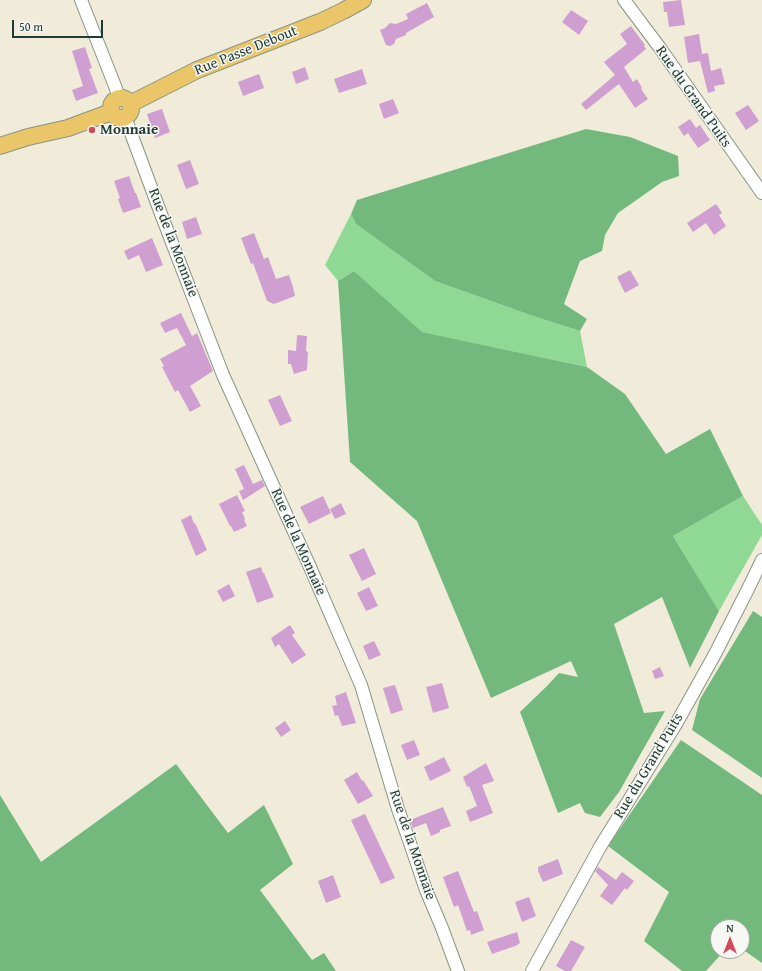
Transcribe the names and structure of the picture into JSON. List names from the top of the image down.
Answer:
{
  "streets": {
    "main road": ["Rue Passe Debout"],
    "street": ["Rue du Grand Puits", "Rue de la Monnaie"]
  },
  "crossings": [
    ["Rue Passe Debout", "Rue de la Monnaie"]
  ],
  "places": ["Monnaie"],
  "scale_bar": "50 m",
  "north": "top"
}
